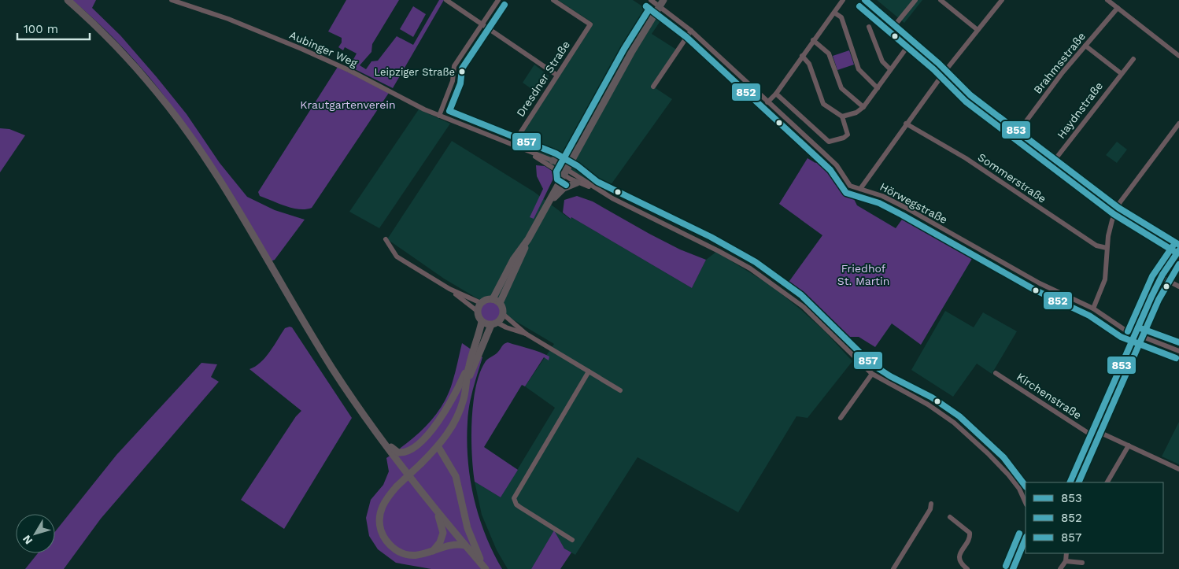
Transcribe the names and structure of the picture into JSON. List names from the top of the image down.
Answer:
{
  "streets": {
    "street": [
      "Aubinger Weg",
      "Brahmsstraße",
      "Dresdner Straße",
      "Haydnstraße",
      "Sommerstraße",
      "Hörwegstraße",
      "Kirchenstraße"
    ]
  },
  "crossings": [
    ["Aubinger Weg", "Dresdner Straße"]
  ],
  "parks": ["Krautgartenverein", "Friedhof St. Martin"],
  "places": ["Leipziger Straße"],
  "lines": ["transit line 853", "transit line 857", "transit line 852"],
  "legend": ["853", "852", "857"],
  "scale_bar": "100 m",
  "north": "bottom left"
}
